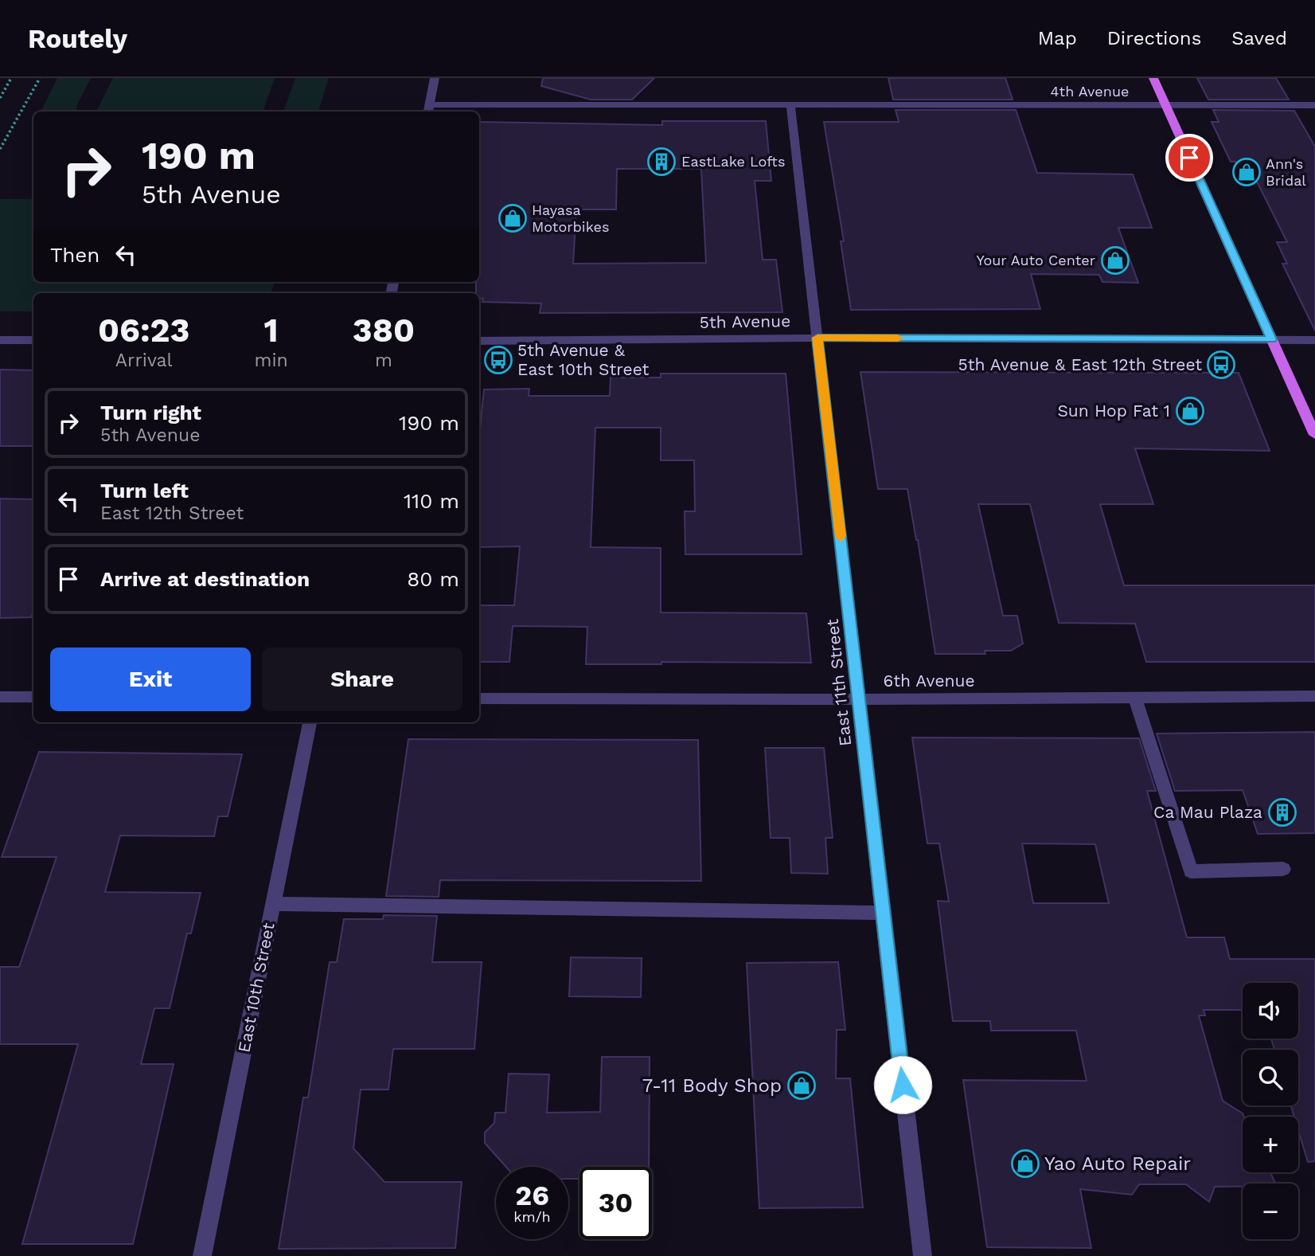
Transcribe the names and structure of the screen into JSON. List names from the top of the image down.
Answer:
{
  "streets": {
    "street": [
      "4th Avenue",
      "5th Avenue",
      "6th Avenue",
      "East 11th Street",
      "East 10th Street"
    ]
  },
  "crossings": [
    ["4th Avenue", "East 11th Street"],
    ["5th Avenue", "East 11th Street"],
    ["6th Avenue", "East 11th Street"]
  ],
  "places": {
    "building": ["EastLake Lofts", "Ca Mau Plaza"],
    "shop": [
      "Ann's Bridal",
      "Hayasa Motorbikes",
      "Your Auto Center",
      "Sun Hop Fat 1",
      "7-11 Body Shop",
      "Yao Auto Repair"
    ],
    "bus stop": ["5th Avenue & East 10th Street", "5th Avenue & East 12th Street"]
  },
  "page": {
    "header": "Routely",
    "nav": ["Map", "Directions", "Saved"],
    "turn": ["190 m", "5th Avenue"],
    "then": "Then",
    "eta": [
      "06:23",
      "Arrival",
      "1",
      "min",
      "380",
      "m"
    ],
    "list": [
      {
        "name": "Turn right",
        "note": "5th Avenue",
        "value": "190 m"
      },
      {
        "name": "Turn left",
        "note": "East 12th Street",
        "value": "110 m"
      },
      {
        "name": "Arrive at destination",
        "value": "80 m"
      }
    ],
    "buttons": ["Exit", "Share"],
    "map_buttons": ["+", "−"],
    "speed": "26 km/h",
    "limit": "30"
  }
}
